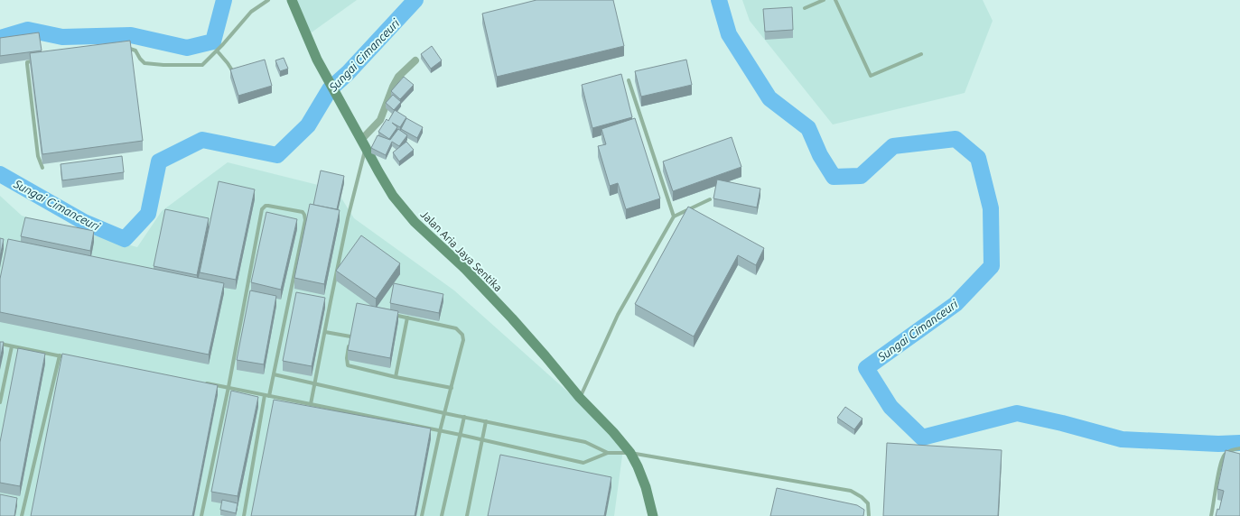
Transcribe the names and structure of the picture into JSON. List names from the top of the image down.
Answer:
{
  "streets": {
    "street": ["Jalan Aria Jaya Sentika"]
  },
  "water": ["Sungai Cimanceuri"]
}
